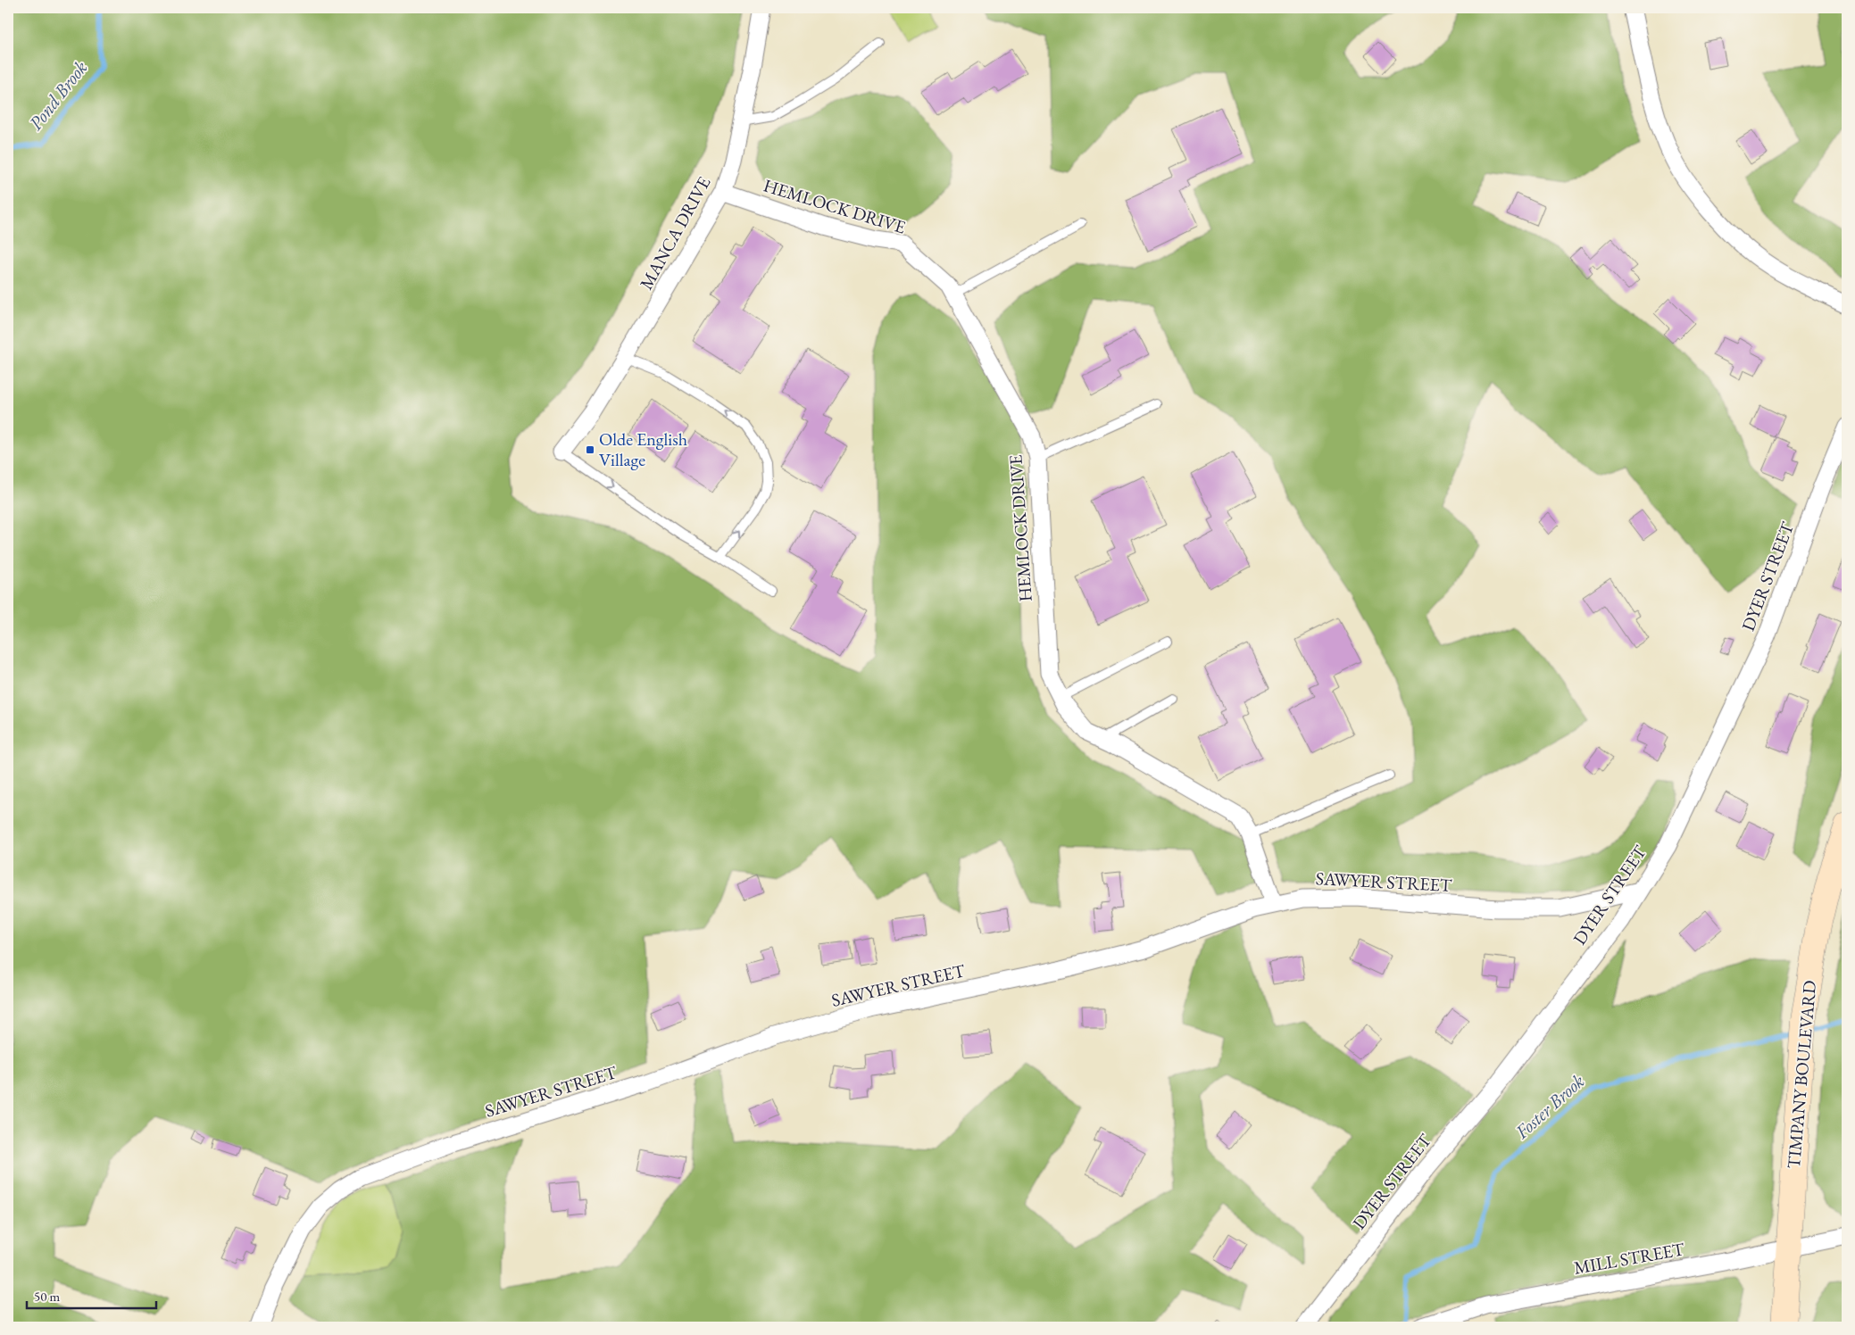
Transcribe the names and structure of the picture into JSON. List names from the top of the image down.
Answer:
{
  "streets": {
    "main road": ["TIMPANY BOULEVARD"],
    "street": [
      "HEMLOCK DRIVE",
      "MANCA DRIVE",
      "DYER STREET",
      "SAWYER STREET",
      "MILL STREET"
    ]
  },
  "crossings": [
    ["HEMLOCK DRIVE", "MANCA DRIVE"],
    ["HEMLOCK DRIVE", "SAWYER STREET"],
    ["DYER STREET", "SAWYER STREET"],
    ["TIMPANY BOULEVARD", "MILL STREET"]
  ],
  "water": ["Pond Brook", "Foster Brook"],
  "places": {
    "transit": ["Olde English Village"]
  },
  "scale_bar": "50 m"
}
